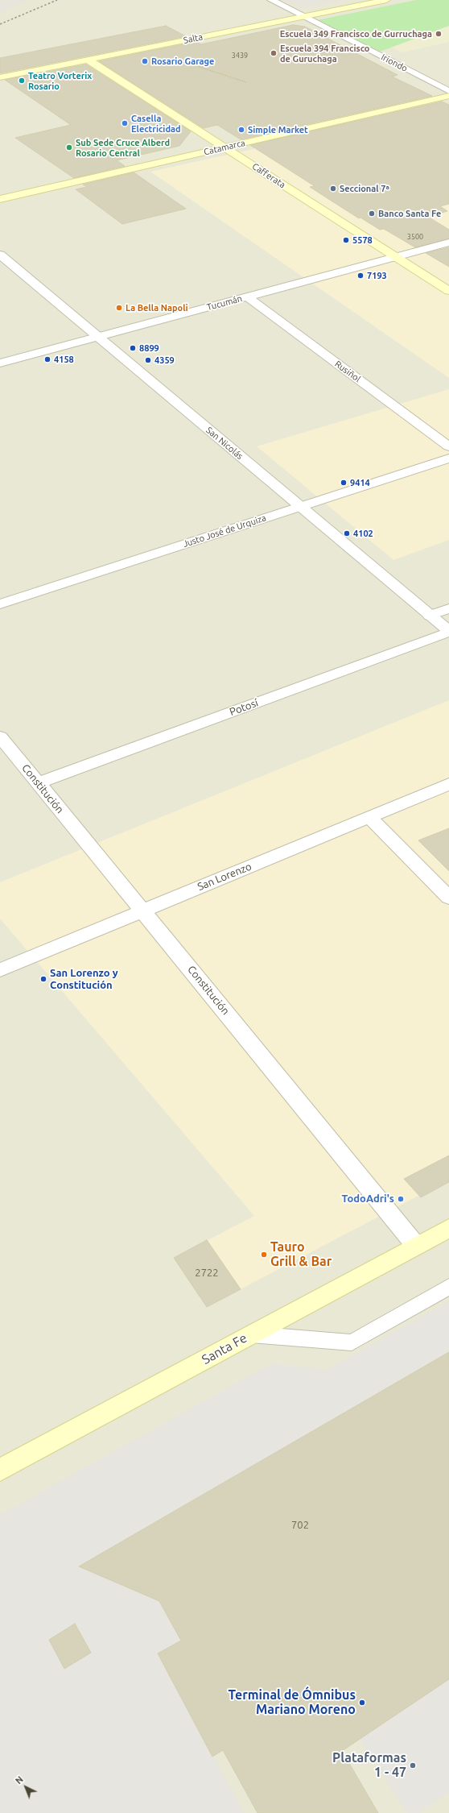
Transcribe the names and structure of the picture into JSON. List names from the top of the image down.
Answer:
{
  "streets": {
    "main road": [
      "Salta",
      "Catamarca",
      "Cafferata",
      "Santa Fe"
    ],
    "street": [
      "Iriondo",
      "Tucumán",
      "Rusiñol",
      "San Nicolás",
      "Justo José de Urquiza",
      "Potosí",
      "Constitución",
      "San Lorenzo"
    ]
  },
  "crossings": [
    ["Salta", "Iriondo"],
    ["Salta", "Cafferata"],
    ["Catamarca", "Cafferata"],
    ["Cafferata", "Tucumán"],
    ["Tucumán", "Rusiñol"],
    ["Tucumán", "San Nicolás"],
    ["San Nicolás", "Justo José de Urquiza"],
    ["San Nicolás", "Potosí"],
    ["Potosí", "Constitución"],
    ["Constitución", "San Lorenzo"],
    ["Constitución", "Santa Fe"]
  ],
  "places": [
    "Escuela 349 Francisco de Gurruchaga",
    "Escuela 394 Francisco de Guruchaga",
    "Rosario Garage",
    "Teatro Vorterix Rosario",
    "Casella Electricidad",
    "Simple Market",
    "Sub Sede Cruce Alberd Rosario Central",
    "Seccional 7ª",
    "Banco Santa Fe",
    "5578",
    "7193",
    "La Bella Napoli",
    "8899",
    "4158",
    "4359",
    "9414",
    "4102",
    "San Lorenzo y Constitución",
    "TodoAdri's",
    "Tauro Grill & Bar",
    "Terminal de Ómnibus Mariano Moreno",
    "Plataformas 1 - 47"
  ],
  "house_numbers": [
    "3439",
    "3500",
    "2722",
    "702"
  ],
  "north": "top left"
}
